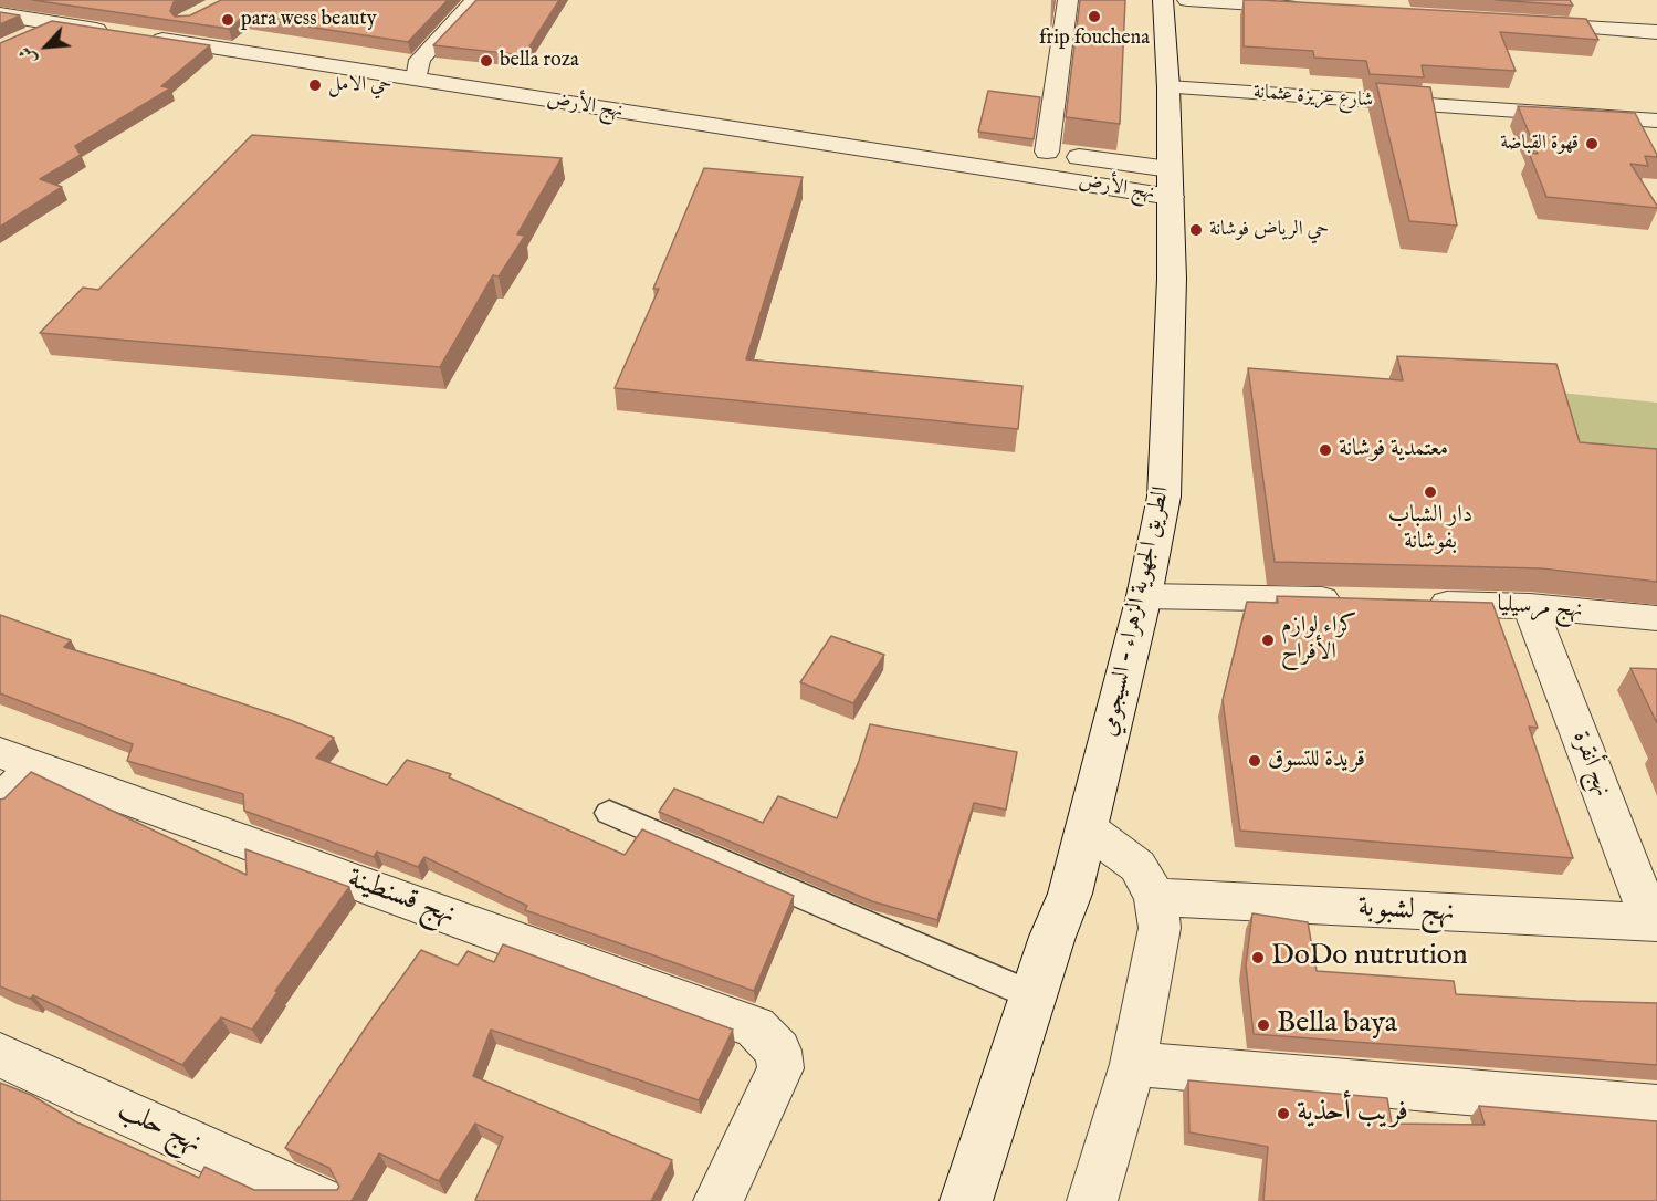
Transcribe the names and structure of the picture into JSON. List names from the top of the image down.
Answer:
{
  "streets": {
    "street": [
      "شارع عزيزة عثمانة",
      "نهج الأرض",
      "نهج مرسيليا",
      "الطريق الجهوية الزهراء - السيجومي",
      "نهج أنقرة",
      "نهج قسنطينة",
      "نهج لشبوبة",
      "نهج حلب"
    ]
  },
  "crossings": [
    ["شارع عزيزة عثمانة", "الطريق الجهوية الزهراء - السيجومي"],
    ["نهج الأرض", "الطريق الجهوية الزهراء - السيجومي"],
    ["نهج مرسيليا", "نهج أنقرة"],
    ["نهج أنقرة", "نهج لشبوبة"]
  ],
  "places": [
    "frip fouchena",
    "para wess beauty",
    "bella roza",
    "حي الامل",
    "قهوة القباضة",
    "حي الرياض فوشانة",
    "معتمدية فوشانة",
    "دار الشباب بفوشانة",
    "كراء لوازم الأفراح",
    "قريدة للتسوق",
    "DoDo nutrution",
    "Bella baya",
    "فريب أحذية"
  ],
  "north": "bottom left"
}
